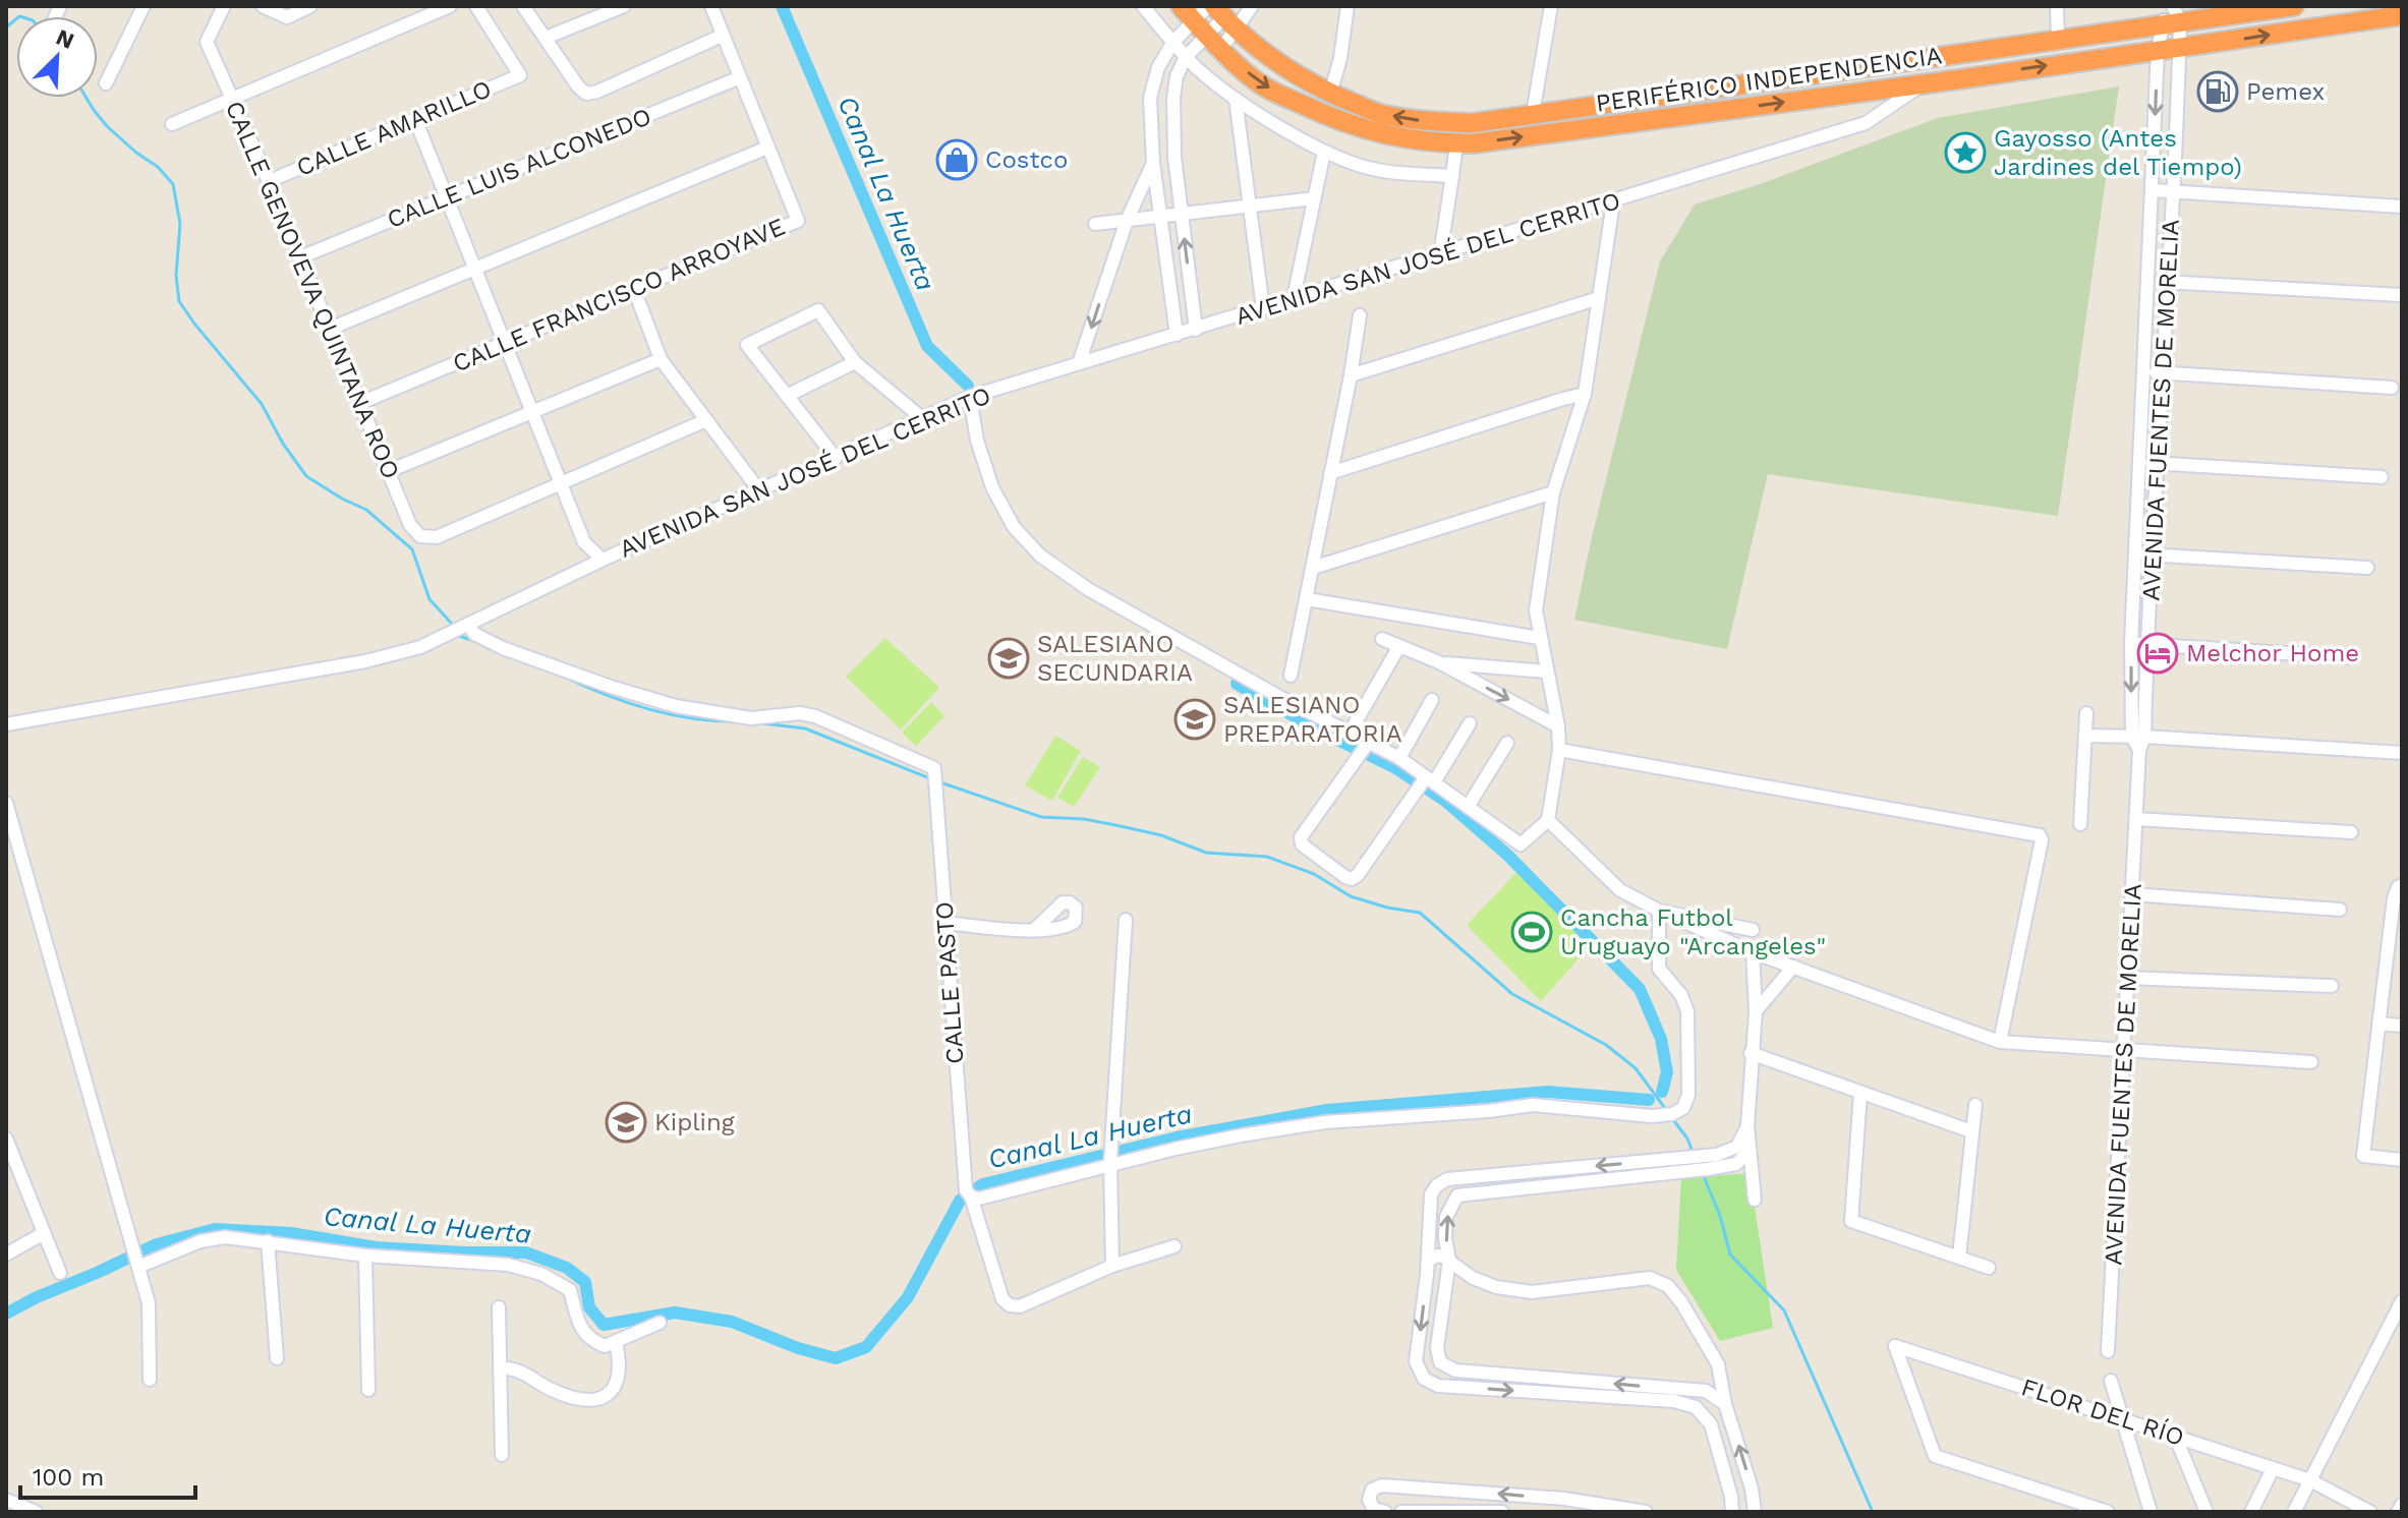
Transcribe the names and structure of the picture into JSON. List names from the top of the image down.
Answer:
{
  "streets": {
    "highway": ["PERIFÉRICO INDEPENDENCIA"],
    "street": [
      "CALLE AMARILLO",
      "CALLE LUIS ALCONEDO",
      "AVENIDA SAN JOSÉ DEL CERRITO",
      "CALLE GENOVEVA QUINTANA ROO",
      "CALLE FRANCISCO ARROYAVE",
      "AVENIDA FUENTES DE MORELIA",
      "CALLE PASTO",
      "FLOR DEL RÍO"
    ]
  },
  "crossings": [
    ["PERIFÉRICO INDEPENDENCIA", "AVENIDA SAN JOSÉ DEL CERRITO"],
    ["PERIFÉRICO INDEPENDENCIA", "AVENIDA FUENTES DE MORELIA"],
    ["CALLE AMARILLO", "CALLE GENOVEVA QUINTANA ROO"],
    ["CALLE LUIS ALCONEDO", "CALLE GENOVEVA QUINTANA ROO"],
    ["CALLE LUIS ALCONEDO", "CALLE FRANCISCO ARROYAVE"],
    ["AVENIDA SAN JOSÉ DEL CERRITO", "CALLE PASTO"],
    ["CALLE GENOVEVA QUINTANA ROO", "CALLE FRANCISCO ARROYAVE"]
  ],
  "water": ["Canal La Huerta"],
  "places": {
    "fuel station": ["Pemex"],
    "place": ["Gayosso (Antes Jardines del Tiempo)"],
    "shop": ["Costco"],
    "hotel": ["Melchor Home"],
    "school or university": ["SALESIANO SECUNDARIA", "SALESIANO PREPARATORIA", "Kipling"],
    "sports": ["Cancha Futbol Uruguayo \"Arcangeles\""]
  },
  "scale_bar": "100 m",
  "north": "top right"
}
